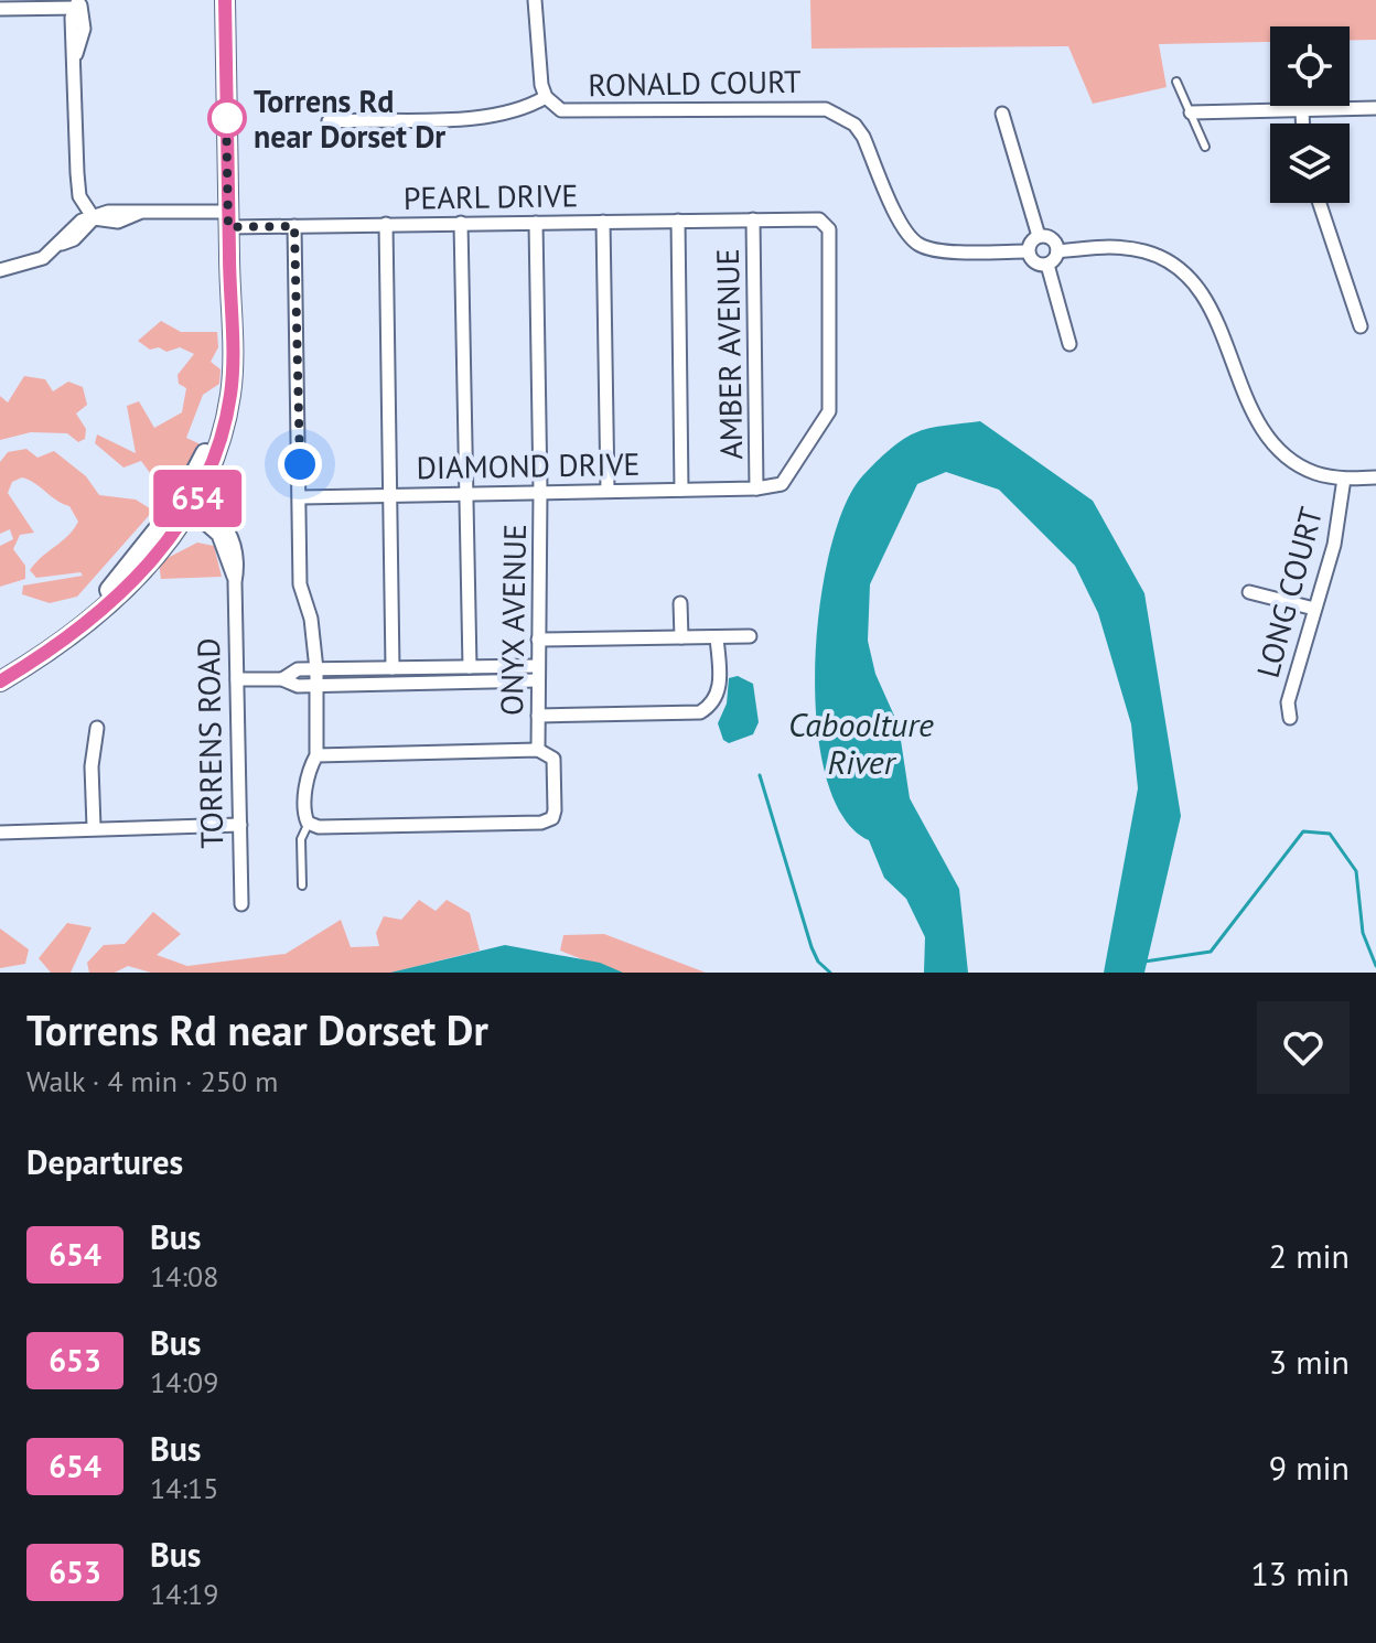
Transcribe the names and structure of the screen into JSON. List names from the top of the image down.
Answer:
{
  "streets": {
    "street": [
      "RONALD COURT",
      "PEARL DRIVE",
      "AMBER AVENUE",
      "DIAMOND DRIVE",
      "LONG COURT",
      "ONYX AVENUE",
      "TORRENS ROAD"
    ]
  },
  "crossings": [
    ["PEARL DRIVE", "AMBER AVENUE"],
    ["PEARL DRIVE", "DIAMOND DRIVE"],
    ["PEARL DRIVE", "ONYX AVENUE"],
    ["AMBER AVENUE", "DIAMOND DRIVE"],
    ["DIAMOND DRIVE", "ONYX AVENUE"]
  ],
  "water": ["Caboolture River"],
  "places": ["Torrens Rd near Dorset Dr"],
  "lines": ["bus line 654"],
  "page": {
    "on_map": "654",
    "heading": [
      ["Torrens Rd near Dorset Dr", "Walk · 4 min · 250 m"],
      "Departures"
    ],
    "list": [
      {
        "mark": "654",
        "name": "Bus",
        "note": "14:08",
        "value": "2 min"
      },
      {
        "mark": "653",
        "name": "Bus",
        "note": "14:09",
        "value": "3 min"
      },
      {
        "mark": "654",
        "name": "Bus",
        "note": "14:15",
        "value": "9 min"
      },
      {
        "mark": "653",
        "name": "Bus",
        "note": "14:19",
        "value": "13 min"
      }
    ]
  }
}
